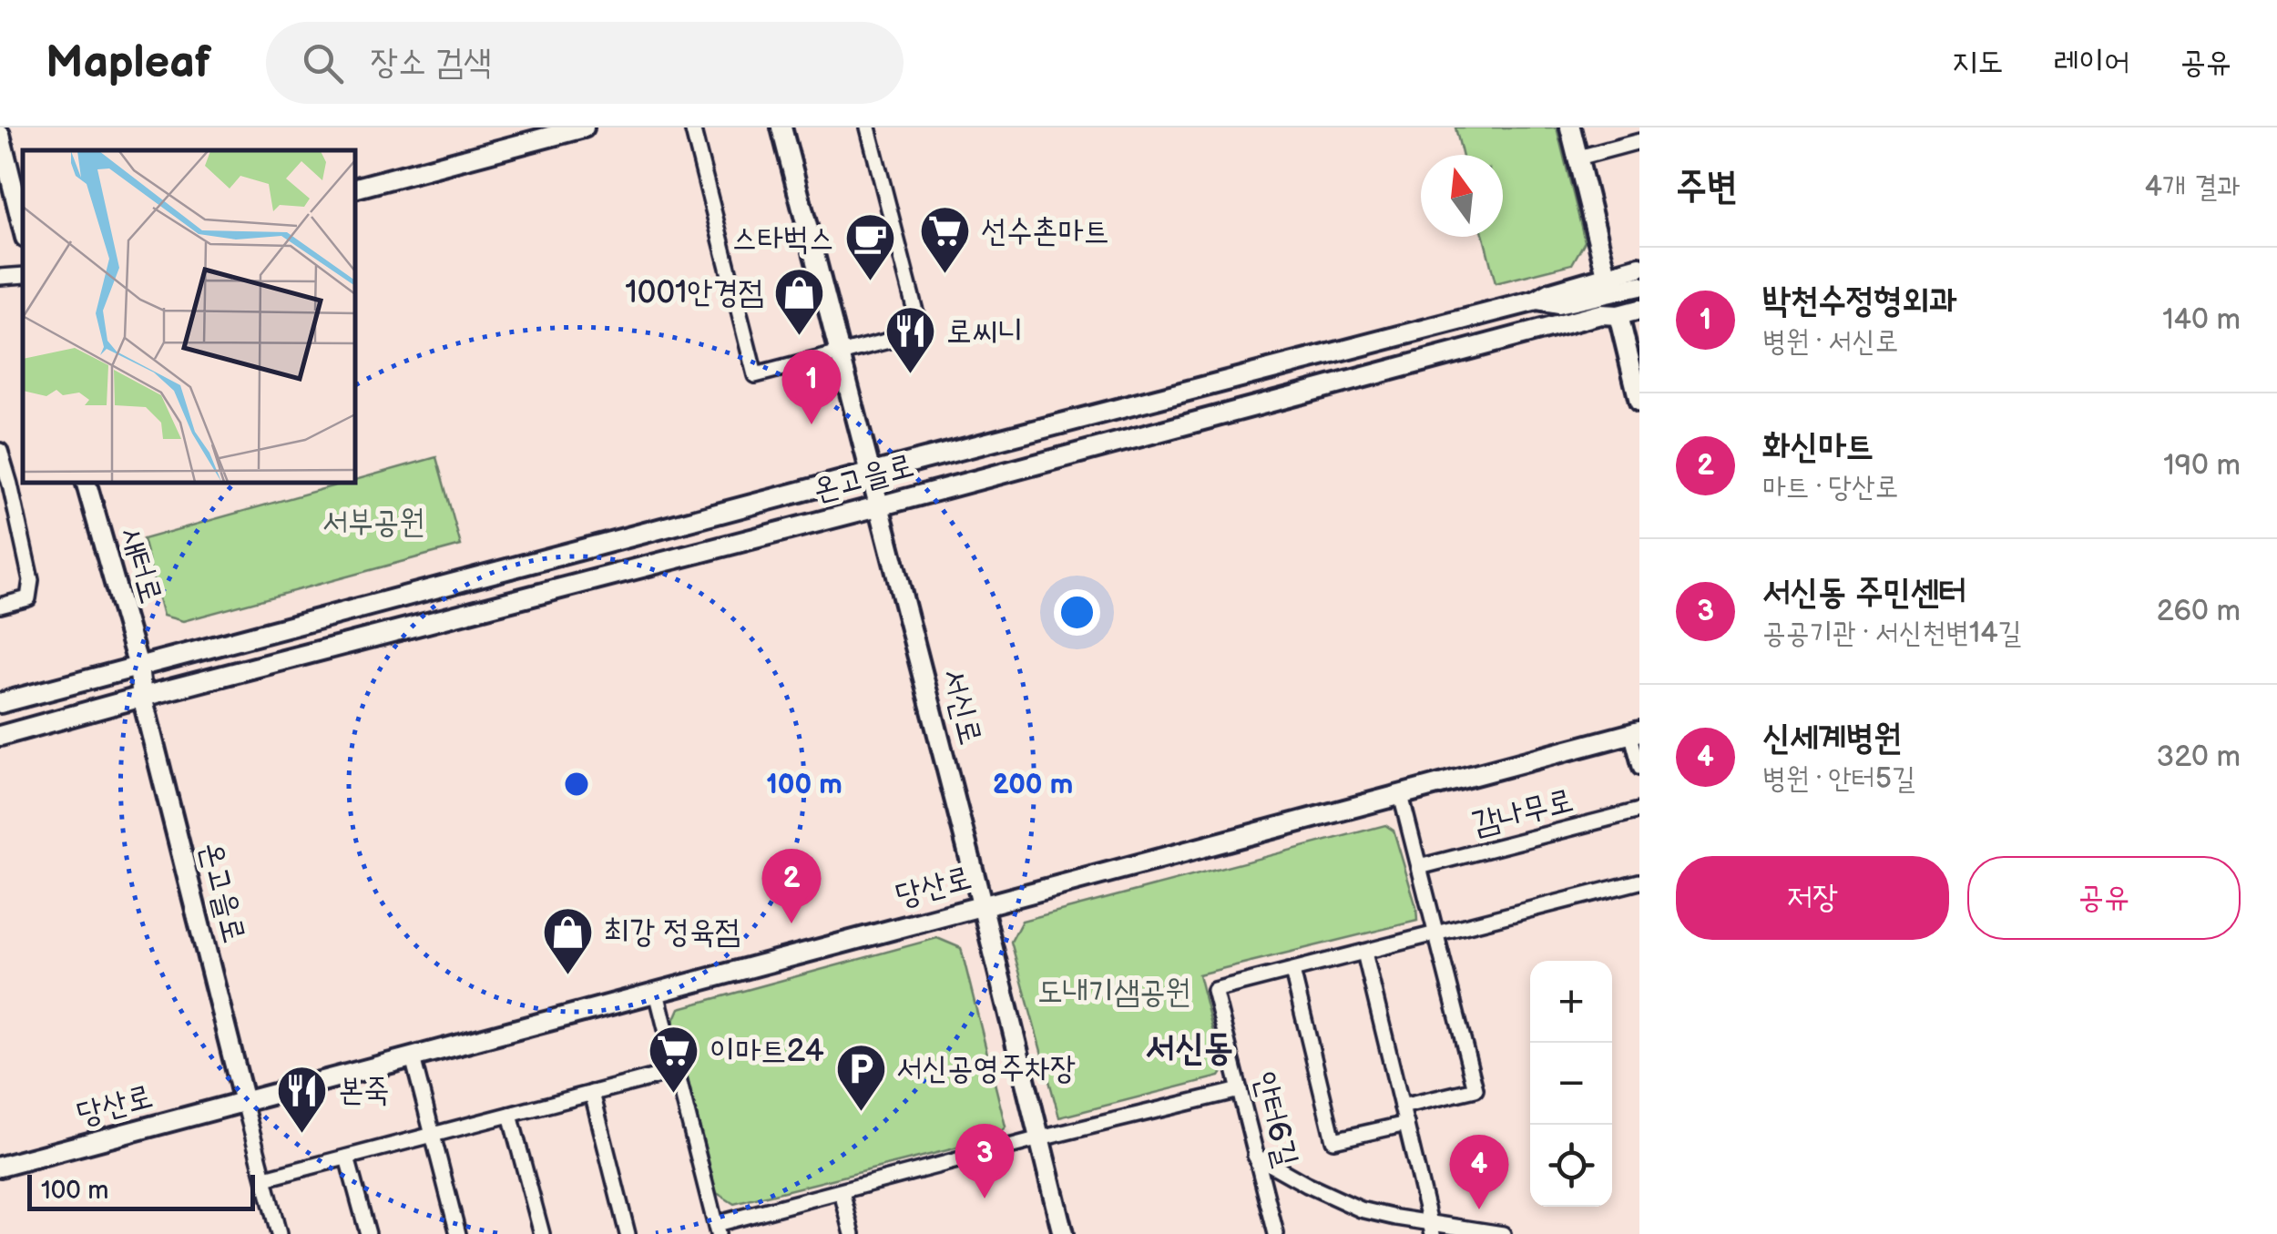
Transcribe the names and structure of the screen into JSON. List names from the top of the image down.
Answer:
{
  "streets": {
    "street": [
      "온고을로",
      "새터로",
      "서신로",
      "감나무로",
      "당산로",
      "안터6길"
    ]
  },
  "crossings": [
    ["온고을로", "새터로"],
    ["온고을로", "서신로"],
    ["온고을로", "당산로"],
    ["서신로", "당산로"]
  ],
  "districts": ["서신동"],
  "parks": ["서부공원", "도내기샘공원"],
  "places": {
    "supermarket": ["선수촌마트", "이마트24"],
    "cafe": ["스타벅스"],
    "shop": ["1001안경점", "최강 정육점"],
    "restaurant": ["로씨니", "본죽"],
    "parking": ["서신공영주차장"]
  },
  "scale_bar": "100 m",
  "north": "top",
  "page": {
    "header": "Mapleaf",
    "search": "장소 검색",
    "nav": ["지도", "레이어", "공유"],
    "heading": ["주변", "4개 결과"],
    "list": [
      {
        "mark": "1",
        "name": "박천수정형외과",
        "note": "병원 · 서신로",
        "value": "140 m"
      },
      {
        "mark": "2",
        "name": "화신마트",
        "note": "마트 · 당산로",
        "value": "190 m"
      },
      {
        "mark": "3",
        "name": "서신동 주민센터",
        "note": "공공기관 · 서신천변14길",
        "value": "260 m"
      },
      {
        "mark": "4",
        "name": "신세계병원",
        "note": "병원 · 안터5길",
        "value": "320 m"
      }
    ],
    "pins": [
      "1",
      "2",
      "3",
      "4"
    ],
    "buttons": ["저장", "공유"],
    "map_buttons": ["+", "−"],
    "scale": "100 m"
  },
  "rings": ["100 m", "200 m"]
}
